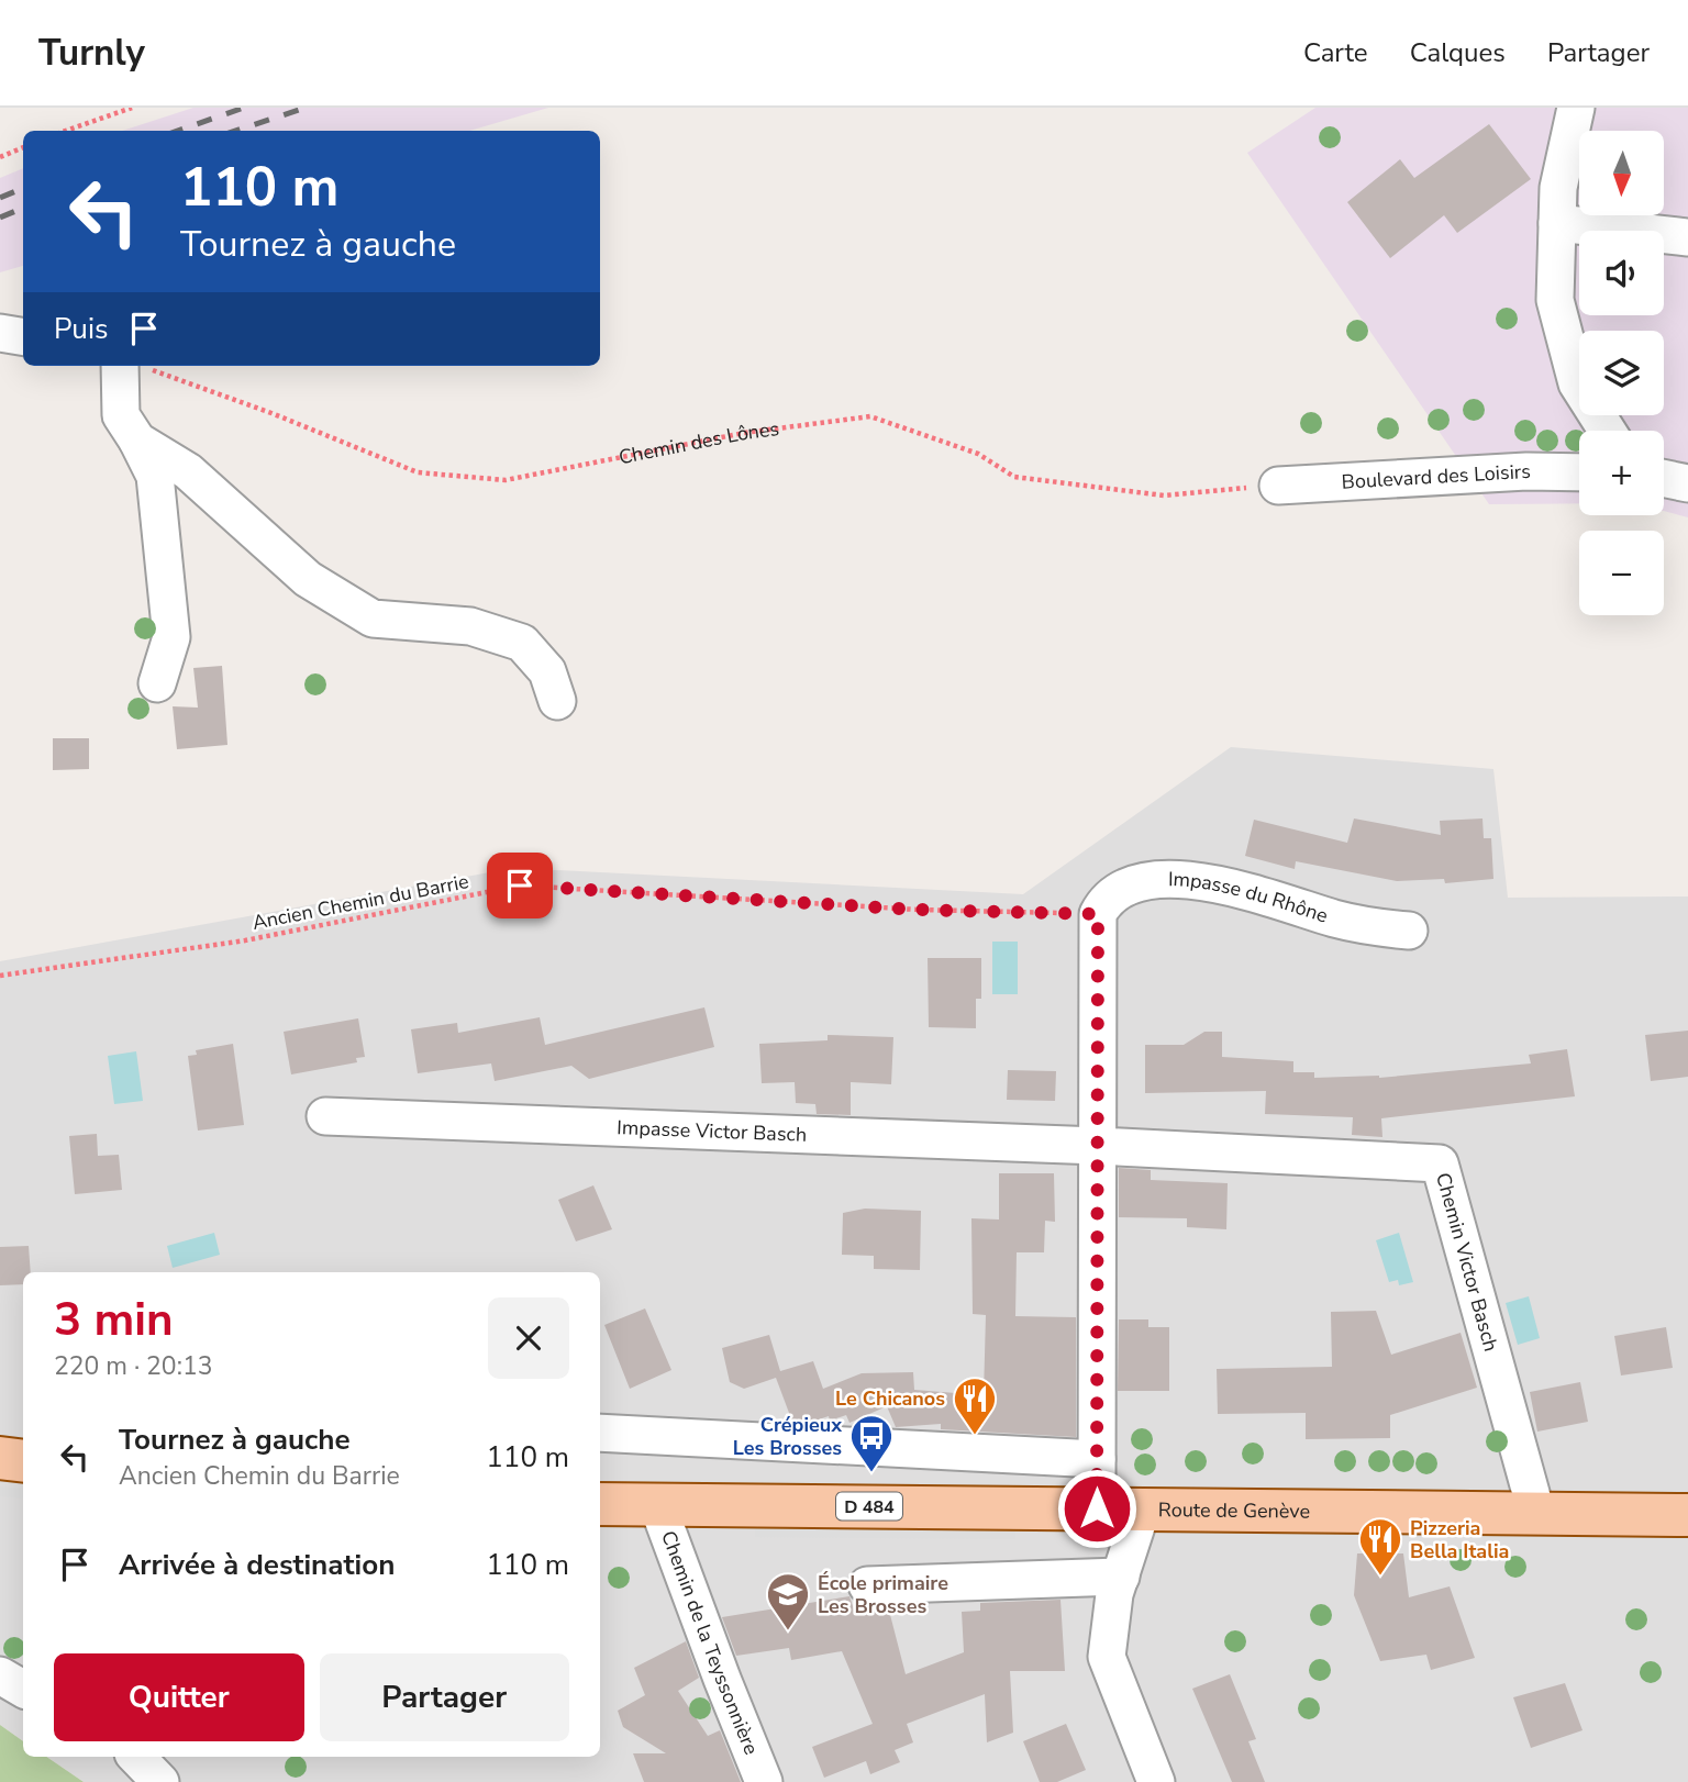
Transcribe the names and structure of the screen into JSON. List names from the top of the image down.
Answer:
{
  "streets": {
    "main road": ["D 484", "Route de Genève"],
    "street": [
      "Boulevard des Loisirs",
      "Impasse du Rhône",
      "Impasse Victor Basch",
      "Chemin Victor Basch",
      "Chemin de la Teyssonnière"
    ],
    "path": ["Chemin des Lônes", "Ancien Chemin du Barrie"]
  },
  "crossings": [
    ["Chemin des Lônes", "Boulevard des Loisirs"],
    ["Impasse du Rhône", "Ancien Chemin du Barrie"],
    ["Impasse Victor Basch", "Chemin Victor Basch"],
    ["Chemin Victor Basch", "Route de Genève"],
    ["Route de Genève", "Chemin de la Teyssonnière"]
  ],
  "places": {
    "restaurant": ["Le Chicanos", "Pizzeria Bella Italia"],
    "bus stop": ["Crépieux Les Brosses"],
    "school or university": ["École primaire Les Brosses"]
  },
  "north": "bottom",
  "page": {
    "header": "Turnly",
    "nav": ["Carte", "Calques", "Partager"],
    "map_buttons": ["+", "−"],
    "turn": ["110 m", "Tournez à gauche"],
    "then": "Puis",
    "heading": ["3 min", "220 m · 20:13"],
    "list": [
      {
        "name": "Tournez à gauche",
        "note": "Ancien Chemin du Barrie",
        "value": "110 m"
      },
      {
        "name": "Arrivée à destination",
        "value": "110 m"
      }
    ],
    "buttons": ["Quitter", "Partager"]
  }
}
